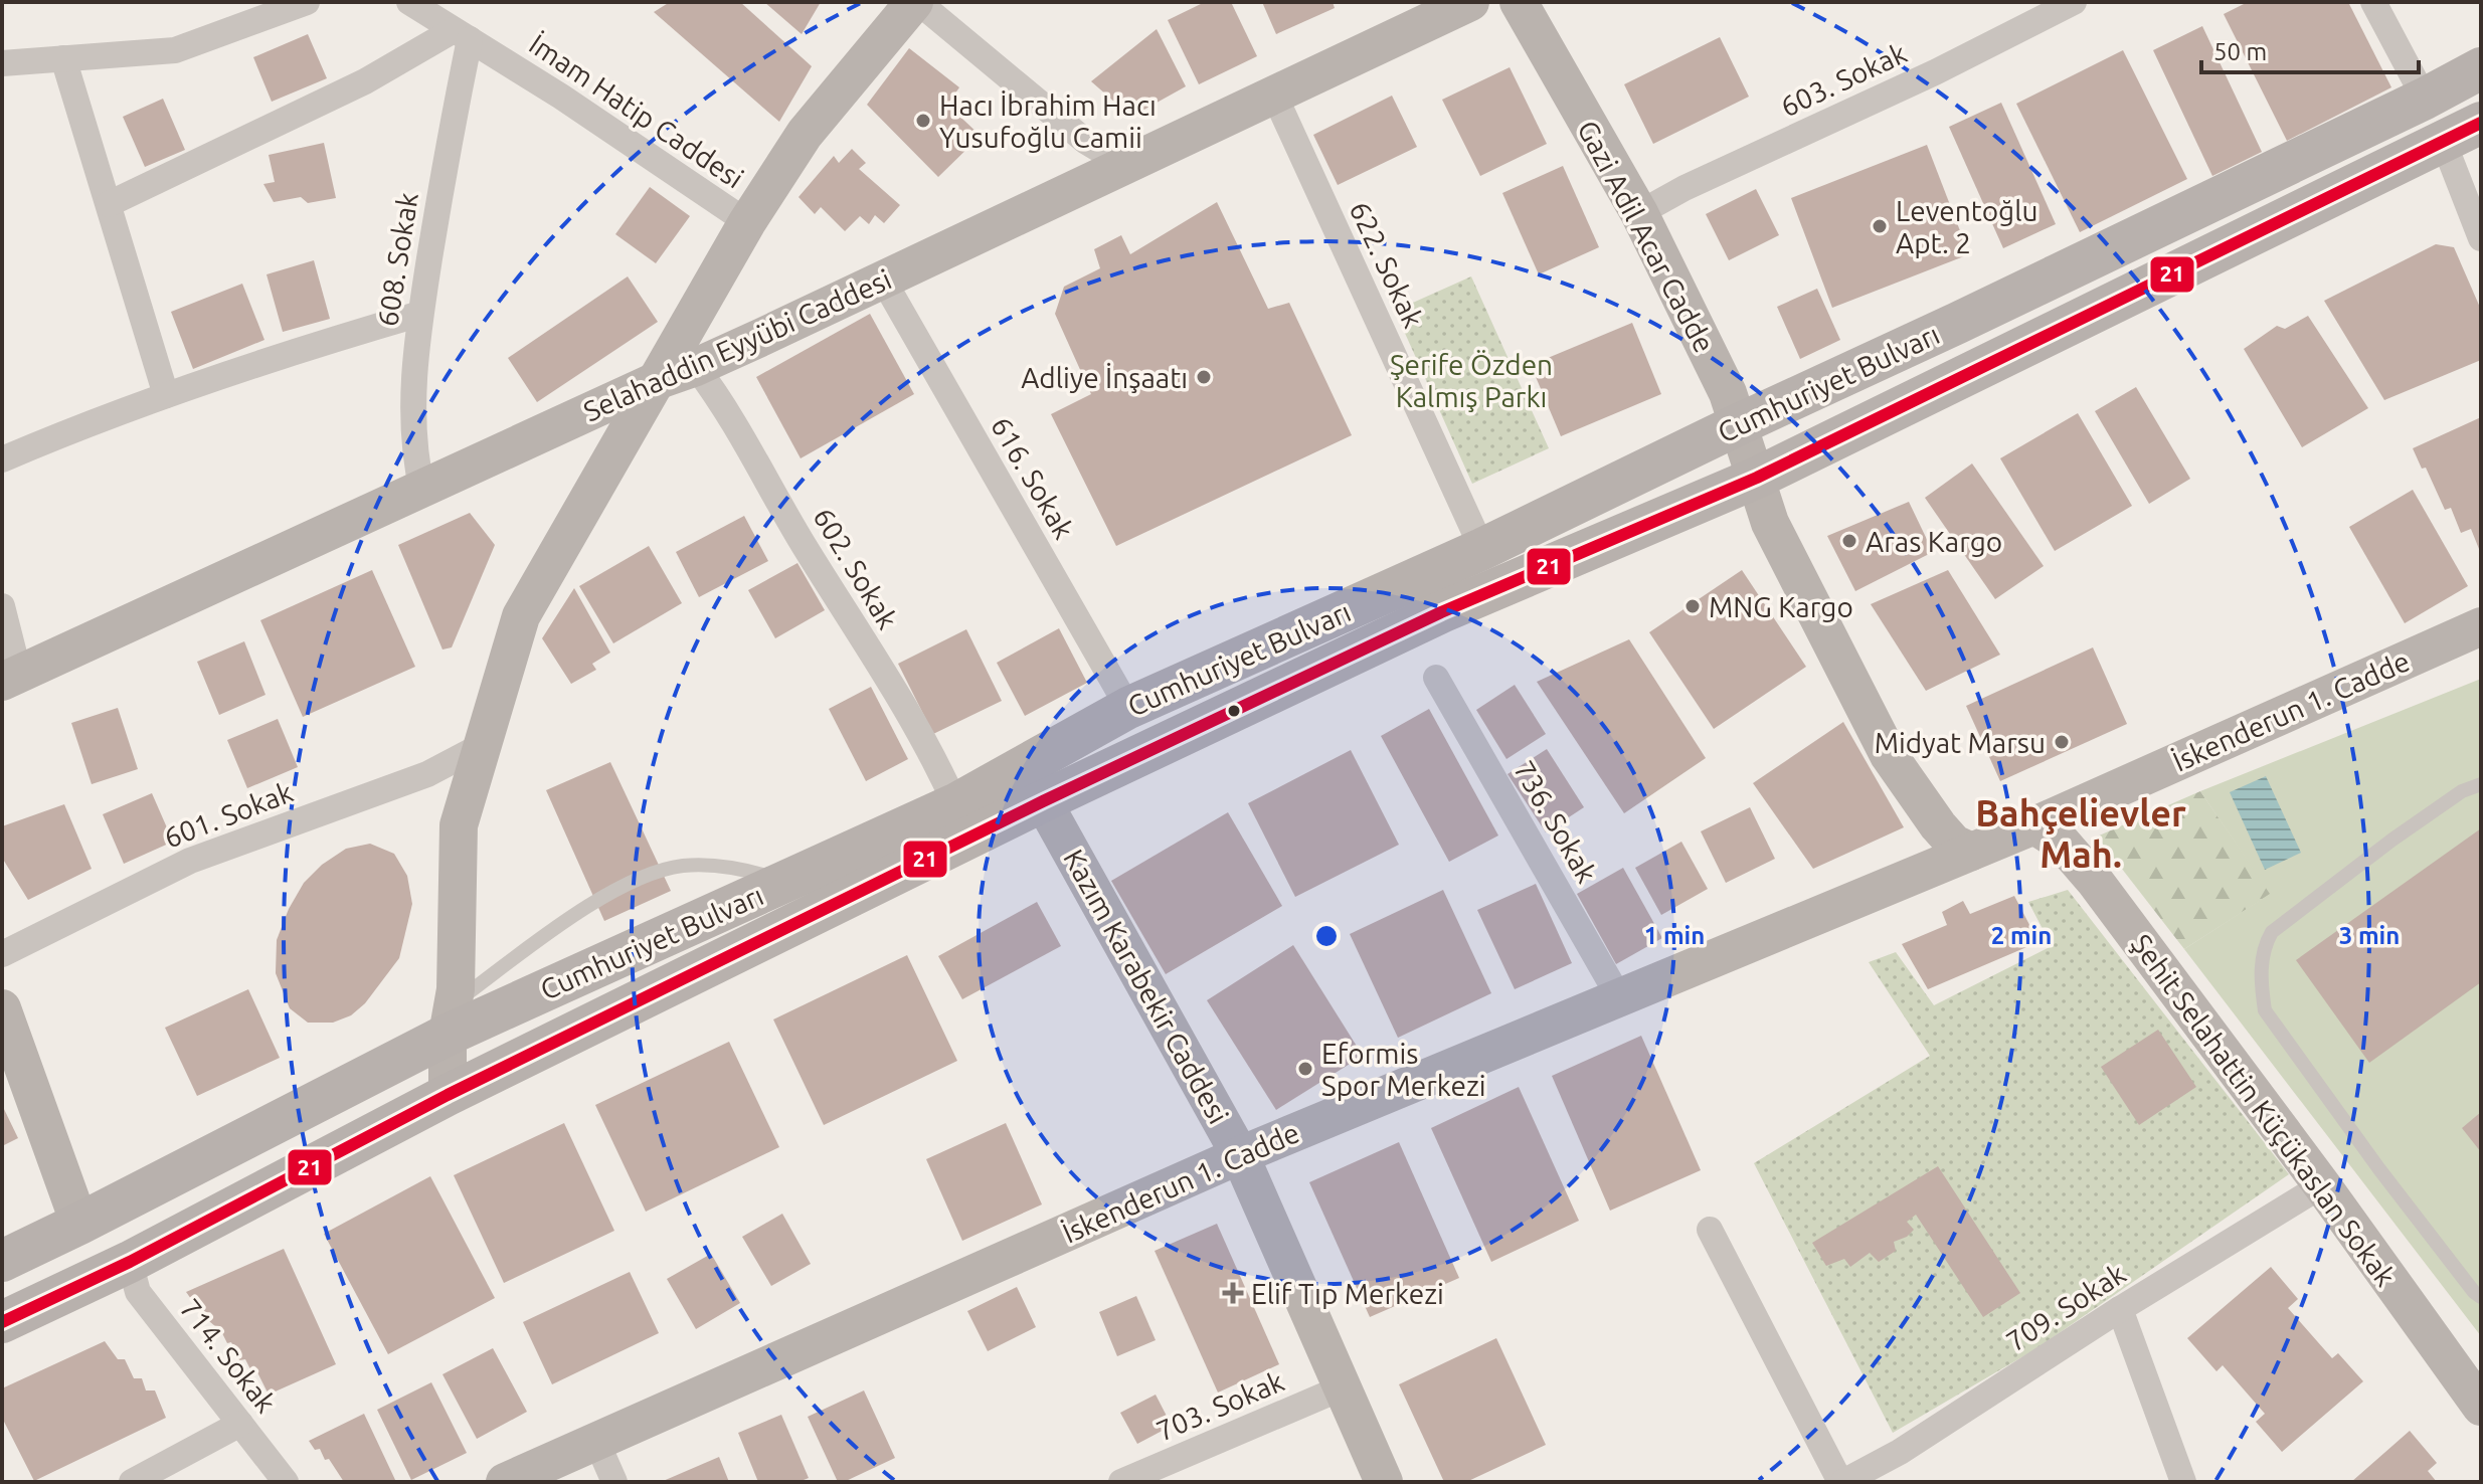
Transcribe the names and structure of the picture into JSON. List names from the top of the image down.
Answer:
{
  "streets": {
    "main road": ["Cumhuriyet Bulvarı"],
    "street": [
      "603. Sokak",
      "İmam Hatip Caddesi",
      "Gazi Adil Acar Cadde",
      "608. Sokak",
      "622. Sokak",
      "Selahaddin Eyyübi Caddesi",
      "616. Sokak",
      "602. Sokak",
      "İskenderun 1. Cadde",
      "601. Sokak",
      "736. Sokak",
      "Kazım Karabekir Caddesi",
      "Şehit Selahattin Küçükaslan Sokak",
      "709. Sokak",
      "714. Sokak",
      "703. Sokak"
    ]
  },
  "crossings": [
    ["603. Sokak", "Gazi Adil Acar Cadde"],
    ["İmam Hatip Caddesi", "608. Sokak"],
    ["Gazi Adil Acar Cadde", "Cumhuriyet Bulvarı"],
    ["608. Sokak", "Selahaddin Eyyübi Caddesi"],
    ["622. Sokak", "Selahaddin Eyyübi Caddesi"],
    ["622. Sokak", "Cumhuriyet Bulvarı"],
    ["Selahaddin Eyyübi Caddesi", "616. Sokak"],
    ["Selahaddin Eyyübi Caddesi", "602. Sokak"],
    ["Cumhuriyet Bulvarı", "616. Sokak"],
    ["Cumhuriyet Bulvarı", "602. Sokak"],
    ["Cumhuriyet Bulvarı", "Kazım Karabekir Caddesi"],
    ["Cumhuriyet Bulvarı", "714. Sokak"],
    ["İskenderun 1. Cadde", "736. Sokak"],
    ["İskenderun 1. Cadde", "Kazım Karabekir Caddesi"],
    ["İskenderun 1. Cadde", "Şehit Selahattin Küçükaslan Sokak"],
    ["Kazım Karabekir Caddesi", "703. Sokak"],
    ["Şehit Selahattin Küçükaslan Sokak", "709. Sokak"]
  ],
  "districts": ["Bahçelievler Mah."],
  "parks": ["Şerife Özden Kalmış Parkı"],
  "places": {
    "other": [
      "Hacı İbrahim Hacı Yusufoğlu Camii",
      "Leventoğlu Apt. 2",
      "Adliye İnşaatı",
      "Aras Kargo",
      "MNG Kargo",
      "Midyat Marsu",
      "Eformis Spor Merkezi"
    ],
    "health": ["Elif Tıp Merkezi"]
  },
  "lines": ["transit line 21"],
  "scale_bar": "50 m",
  "rings": ["1 min", "2 min", "3 min"]
}
